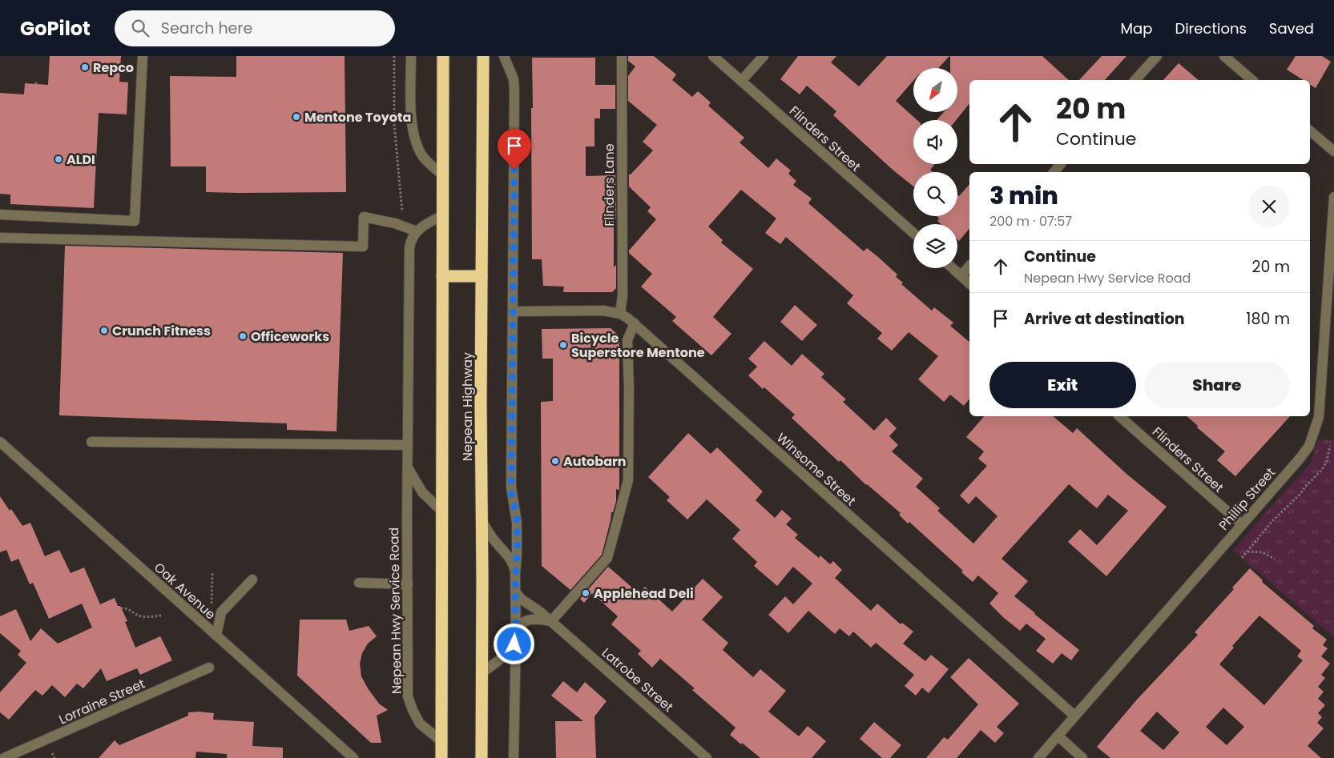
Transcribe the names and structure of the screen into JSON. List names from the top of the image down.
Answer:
{
  "streets": {
    "highway": ["Nepean Highway"],
    "street": [
      "Flinders Street",
      "Flinders Lane",
      "Winsome Street",
      "Phillip Street",
      "Oak Avenue",
      "Nepean Hwy Service Road",
      "Latrobe Street",
      "Lorraine Street"
    ]
  },
  "crossings": [
    ["Flinders Street", "Phillip Street"],
    ["Flinders Lane", "Winsome Street"],
    ["Nepean Highway", "Nepean Hwy Service Road"],
    ["Winsome Street", "Phillip Street"]
  ],
  "places": [
    "Repco",
    "Mentone Toyota",
    "ALDI",
    "Crunch Fitness",
    "Officeworks",
    "Bicycle Superstore Mentone",
    "Autobarn",
    "Applehead Deli"
  ],
  "north": "bottom left",
  "page": {
    "header": "GoPilot",
    "search": "Search here",
    "nav": ["Map", "Directions", "Saved"],
    "turn": ["20 m", "Continue"],
    "heading": ["3 min", "200 m · 07:57"],
    "list": [
      {
        "name": "Continue",
        "note": "Nepean Hwy Service Road",
        "value": "20 m"
      },
      {
        "name": "Arrive at destination",
        "value": "180 m"
      }
    ],
    "buttons": ["Exit", "Share"]
  }
}
